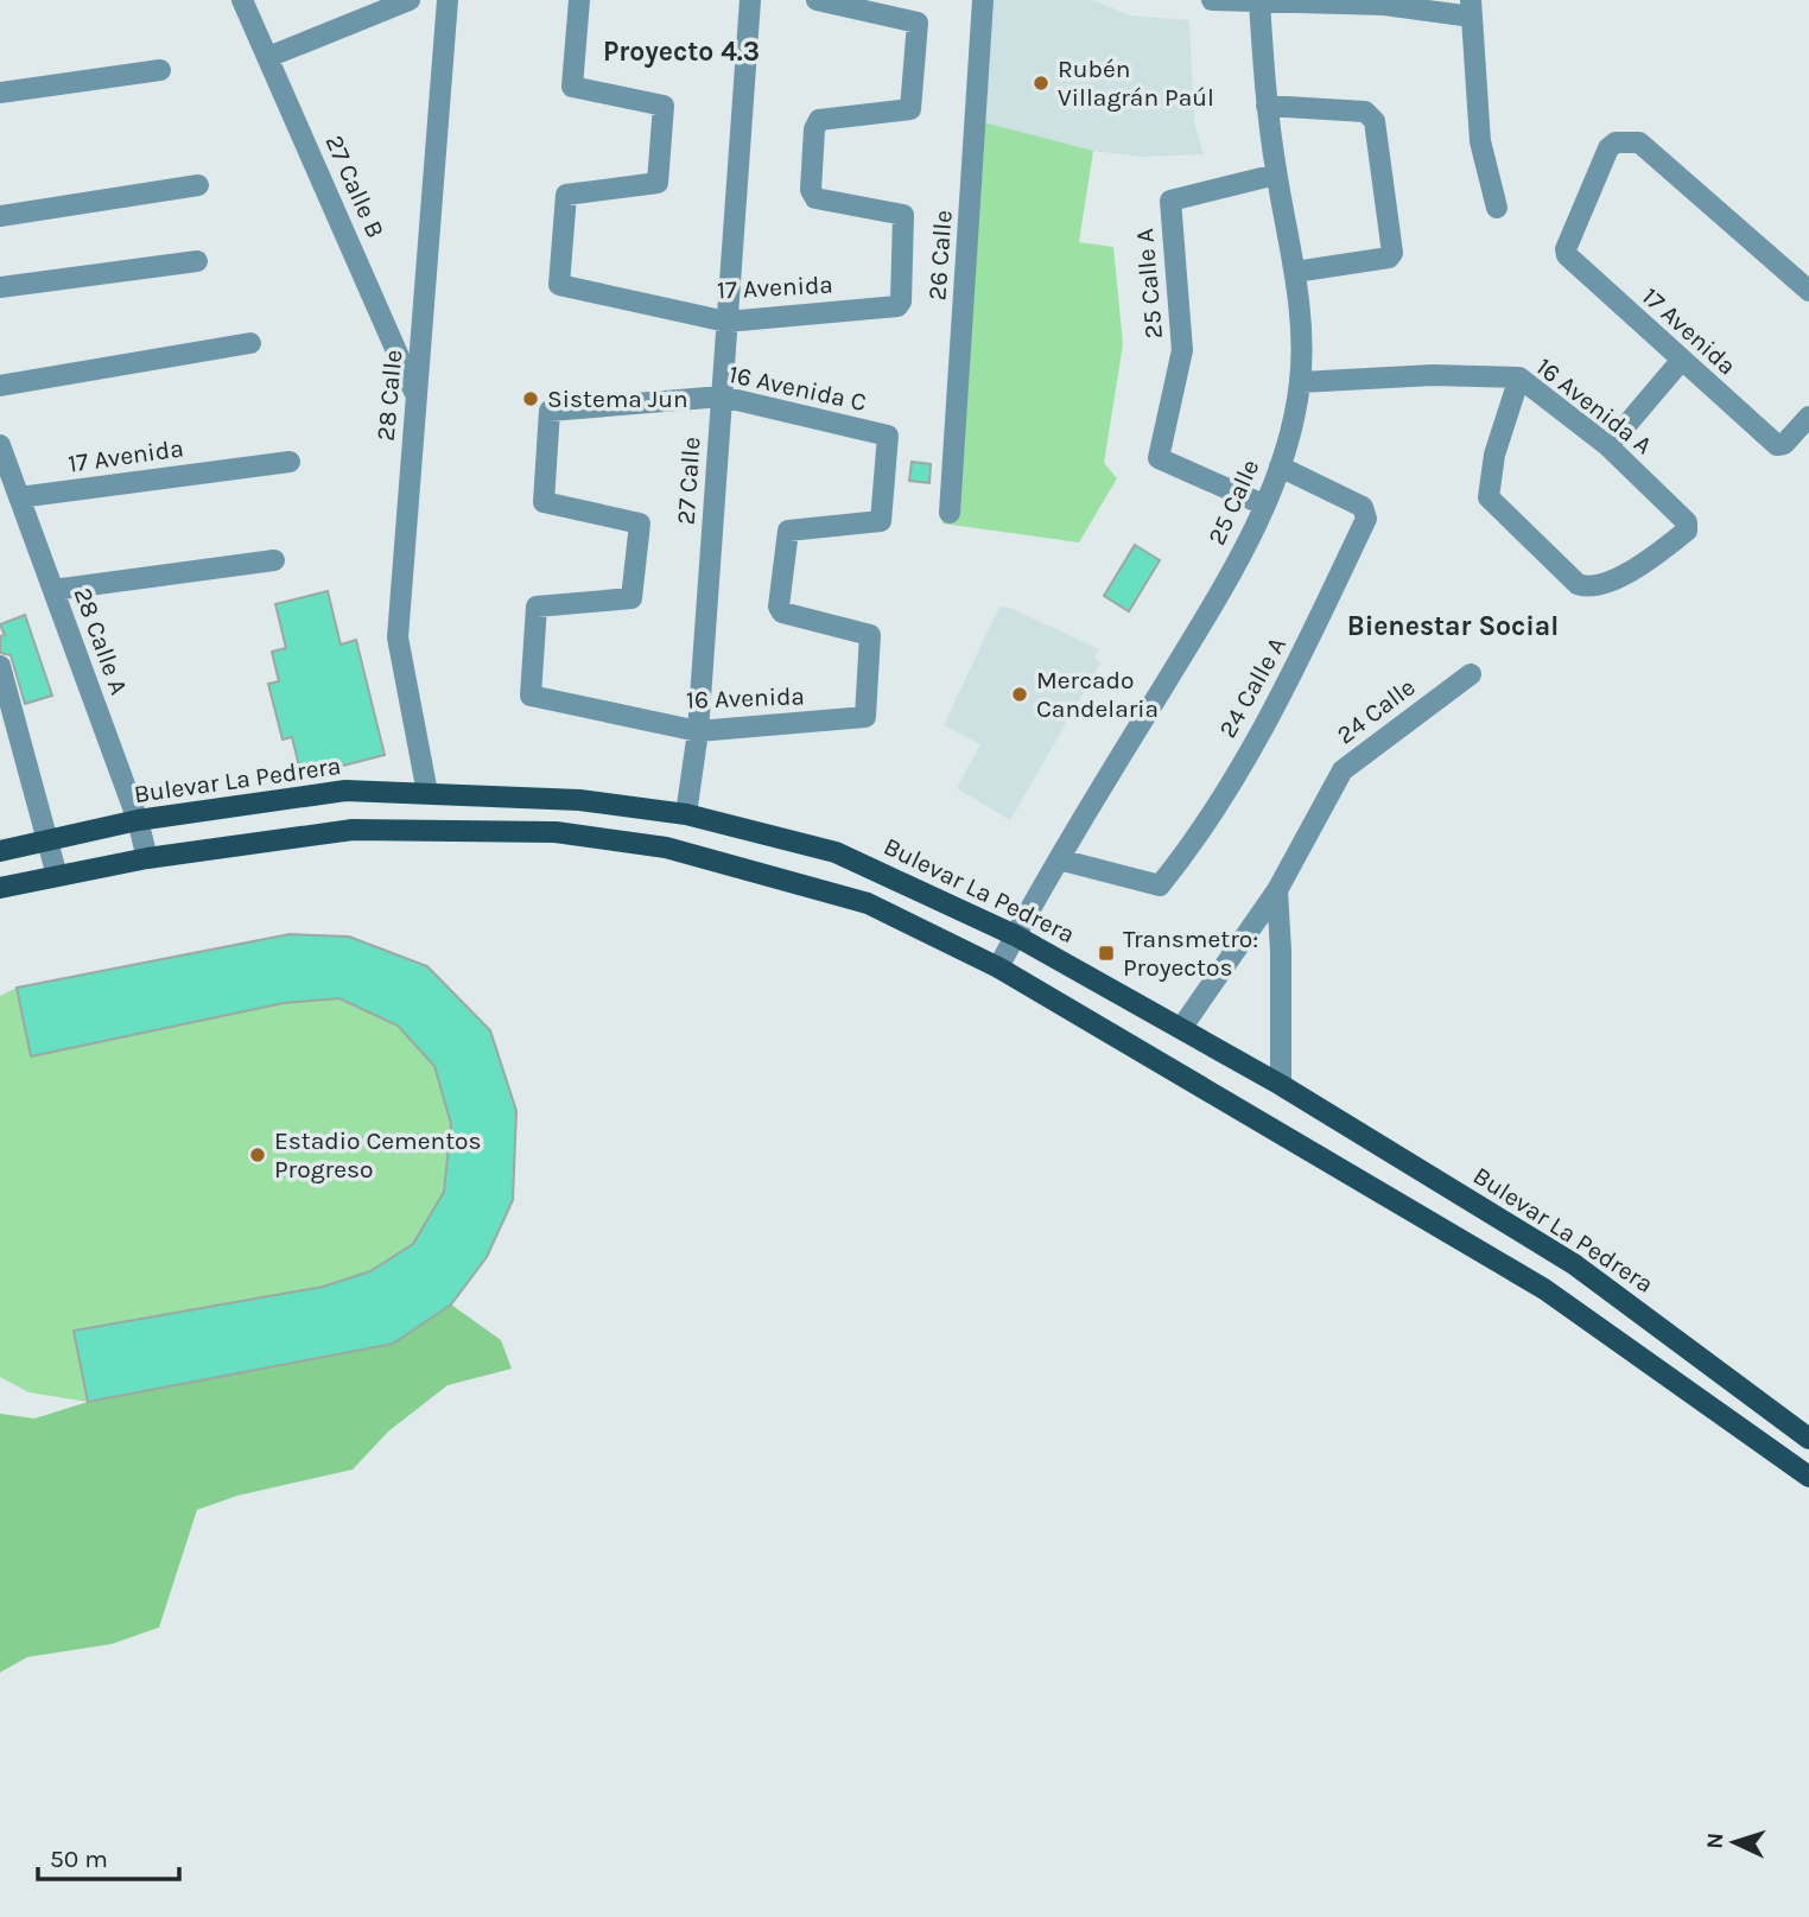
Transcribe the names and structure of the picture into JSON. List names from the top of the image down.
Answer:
{
  "streets": {
    "main road": ["Bulevar La Pedrera"],
    "street": [
      "27 Calle B",
      "26 Calle",
      "25 Calle A",
      "17 Avenida",
      "16 Avenida C",
      "28 Calle",
      "16 Avenida A",
      "27 Calle",
      "25 Calle",
      "28 Calle A",
      "24 Calle A",
      "16 Avenida",
      "24 Calle"
    ]
  },
  "crossings": [
    ["27 Calle B", "28 Calle"],
    ["25 Calle A", "25 Calle"],
    ["17 Avenida", "27 Calle"],
    ["17 Avenida", "28 Calle A"],
    ["16 Avenida C", "27 Calle"],
    ["16 Avenida C", "16 Avenida"],
    ["28 Calle", "Bulevar La Pedrera"],
    ["16 Avenida A", "25 Calle"],
    ["27 Calle", "16 Avenida"],
    ["27 Calle", "Bulevar La Pedrera"],
    ["25 Calle", "24 Calle A"],
    ["25 Calle", "Bulevar La Pedrera"],
    ["28 Calle A", "Bulevar La Pedrera"],
    ["24 Calle", "Bulevar La Pedrera"]
  ],
  "districts": ["Proyecto 4.3", "Bienestar Social"],
  "places": {
    "other": [
      "Rubén Villagrán Paúl",
      "Sistema Jun",
      "Mercado Candelaria",
      "Estadio Cementos Progreso"
    ],
    "transit": ["Transmetro: Proyectos"]
  },
  "scale_bar": "50 m",
  "north": "left"
}
